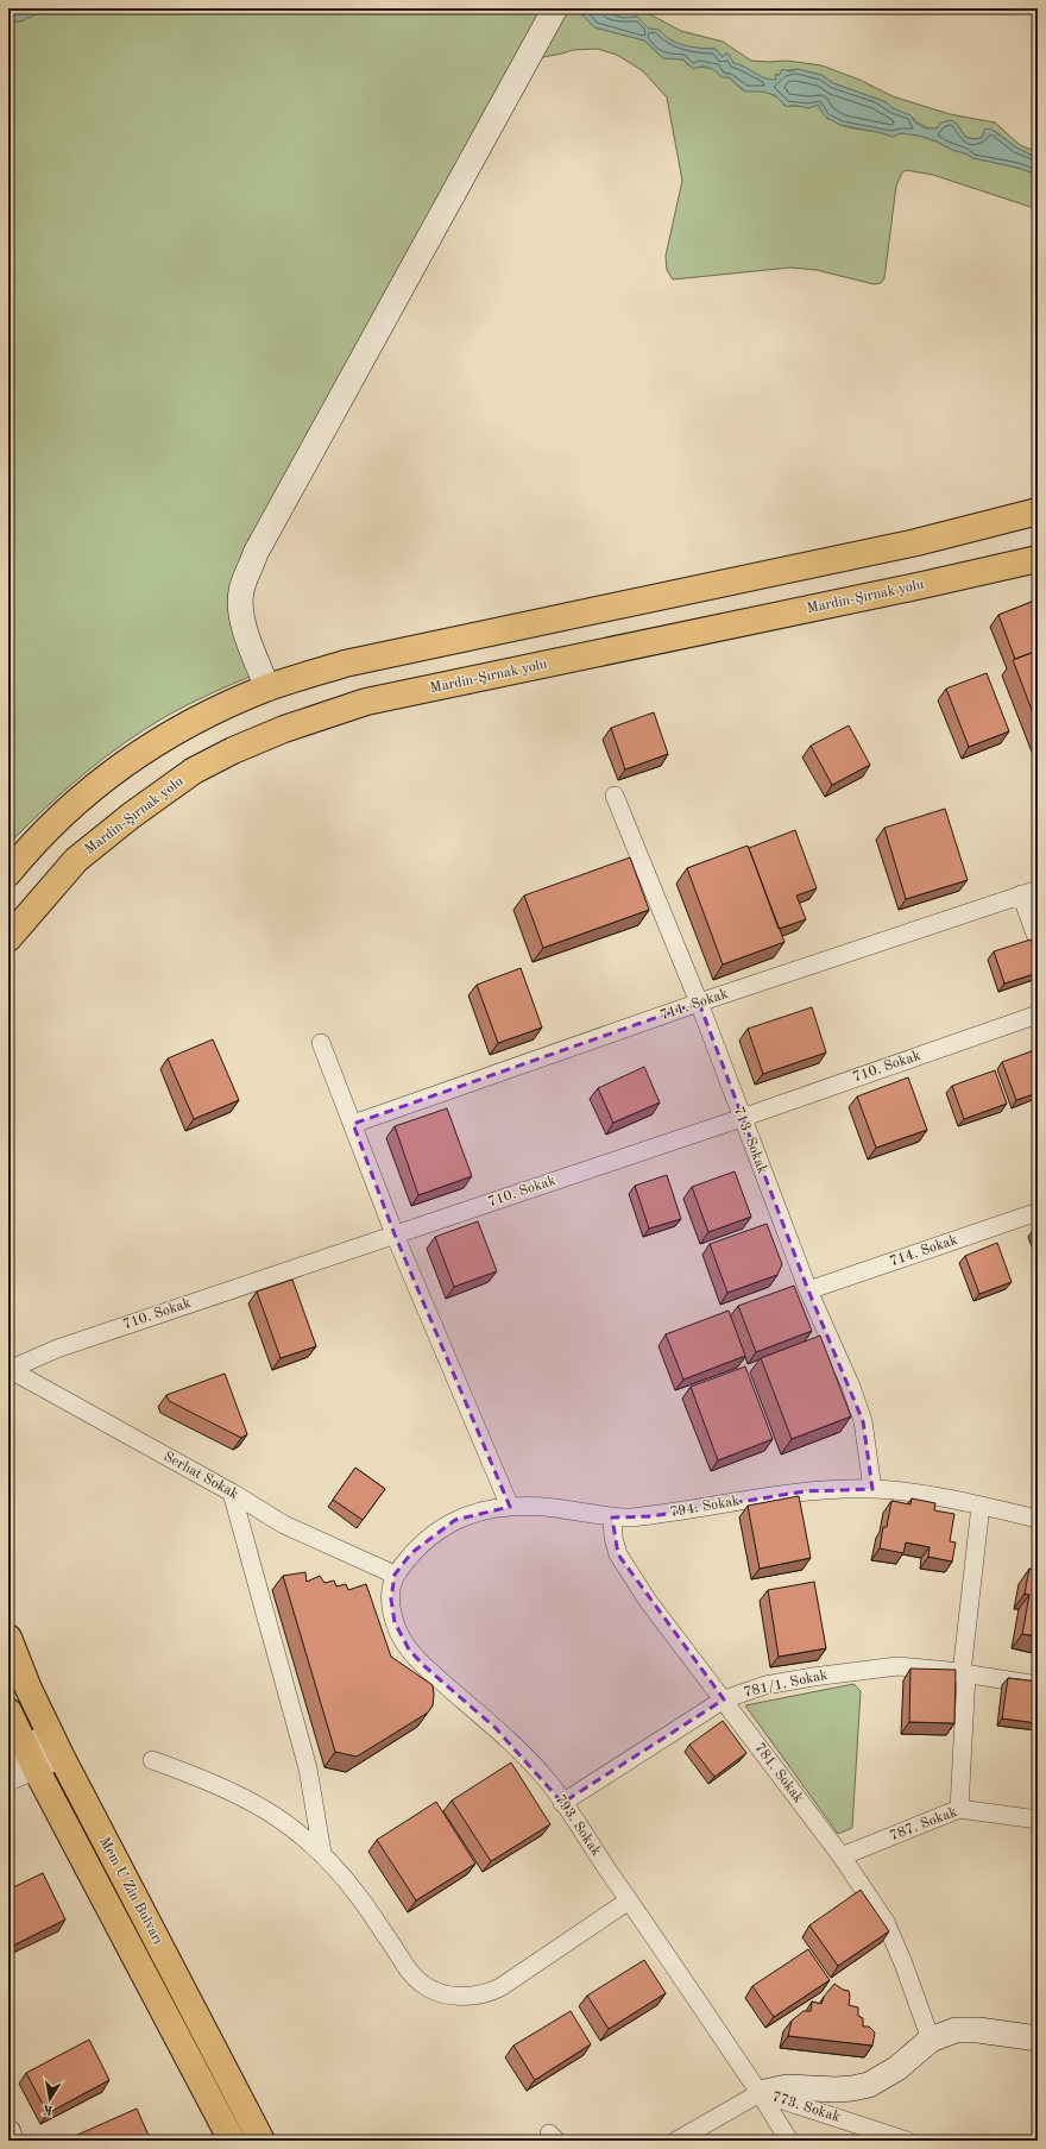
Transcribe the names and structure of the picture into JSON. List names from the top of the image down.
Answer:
{
  "streets": {
    "main road": ["Mardin-Şırnak yolu", "Mem U Zin Bulvarı"],
    "street": [
      "711. Sokak",
      "710. Sokak",
      "713. Sokak",
      "714. Sokak",
      "Serhat Sokak",
      "794. Sokak",
      "781/1. Sokak",
      "781. Sokak",
      "787. Sokak",
      "793. Sokak",
      "773. Sokak"
    ]
  },
  "crossings": [
    ["711. Sokak", "713. Sokak"],
    ["710. Sokak", "713. Sokak"],
    ["710. Sokak", "Serhat Sokak"],
    ["713. Sokak", "714. Sokak"],
    ["713. Sokak", "794. Sokak"],
    ["Serhat Sokak", "794. Sokak"],
    ["Serhat Sokak", "793. Sokak"],
    ["794. Sokak", "781. Sokak"],
    ["794. Sokak", "793. Sokak"],
    ["781/1. Sokak", "781. Sokak"],
    ["781/1. Sokak", "793. Sokak"],
    ["781. Sokak", "787. Sokak"],
    ["793. Sokak", "773. Sokak"]
  ],
  "north": "bottom"
}
